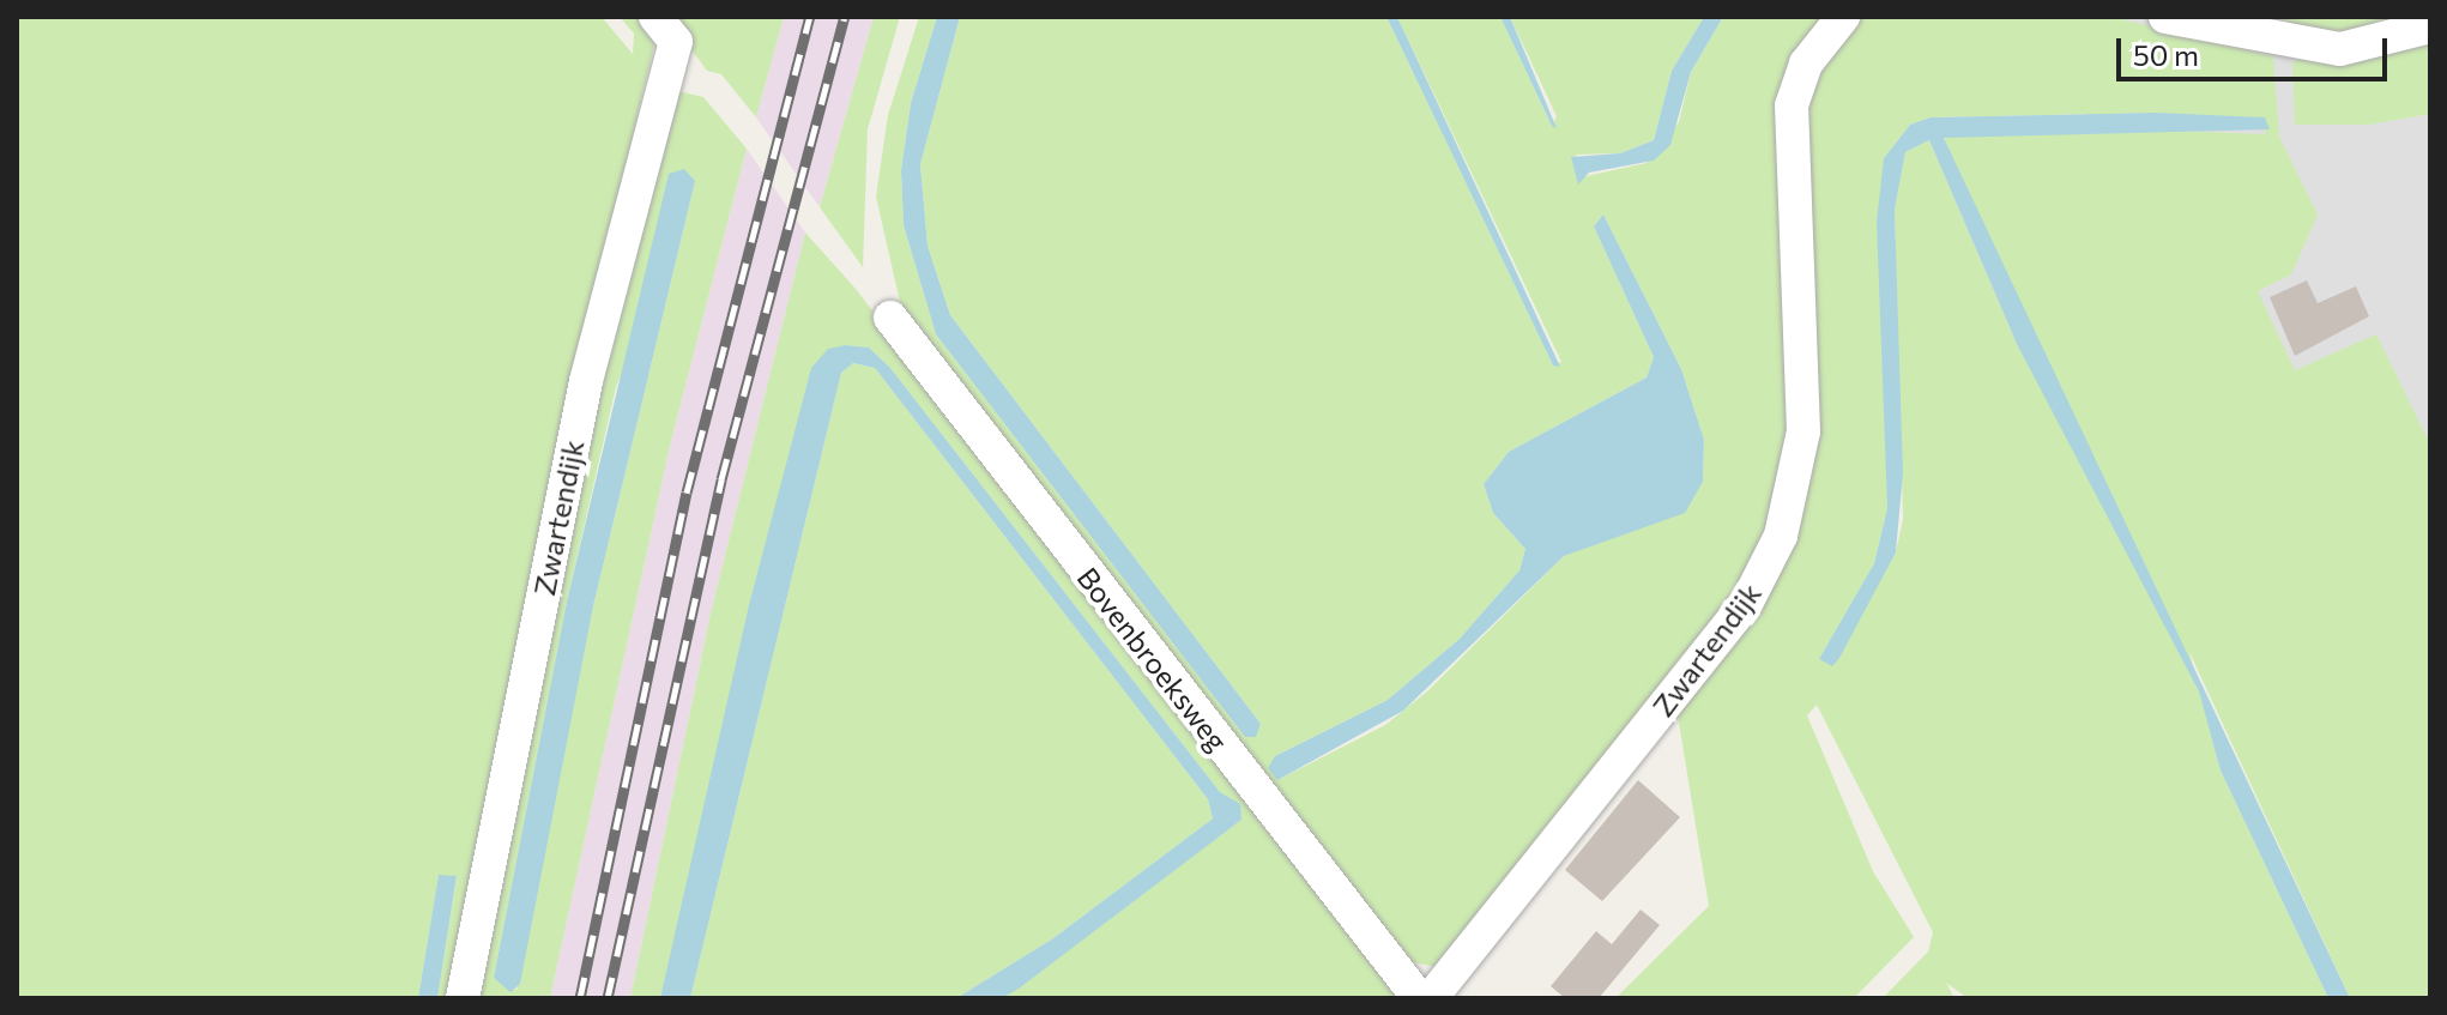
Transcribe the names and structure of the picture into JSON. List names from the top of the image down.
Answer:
{
  "streets": {
    "street": ["Zwartendijk", "Bovenbroeksweg"]
  },
  "scale_bar": "50 m"
}
